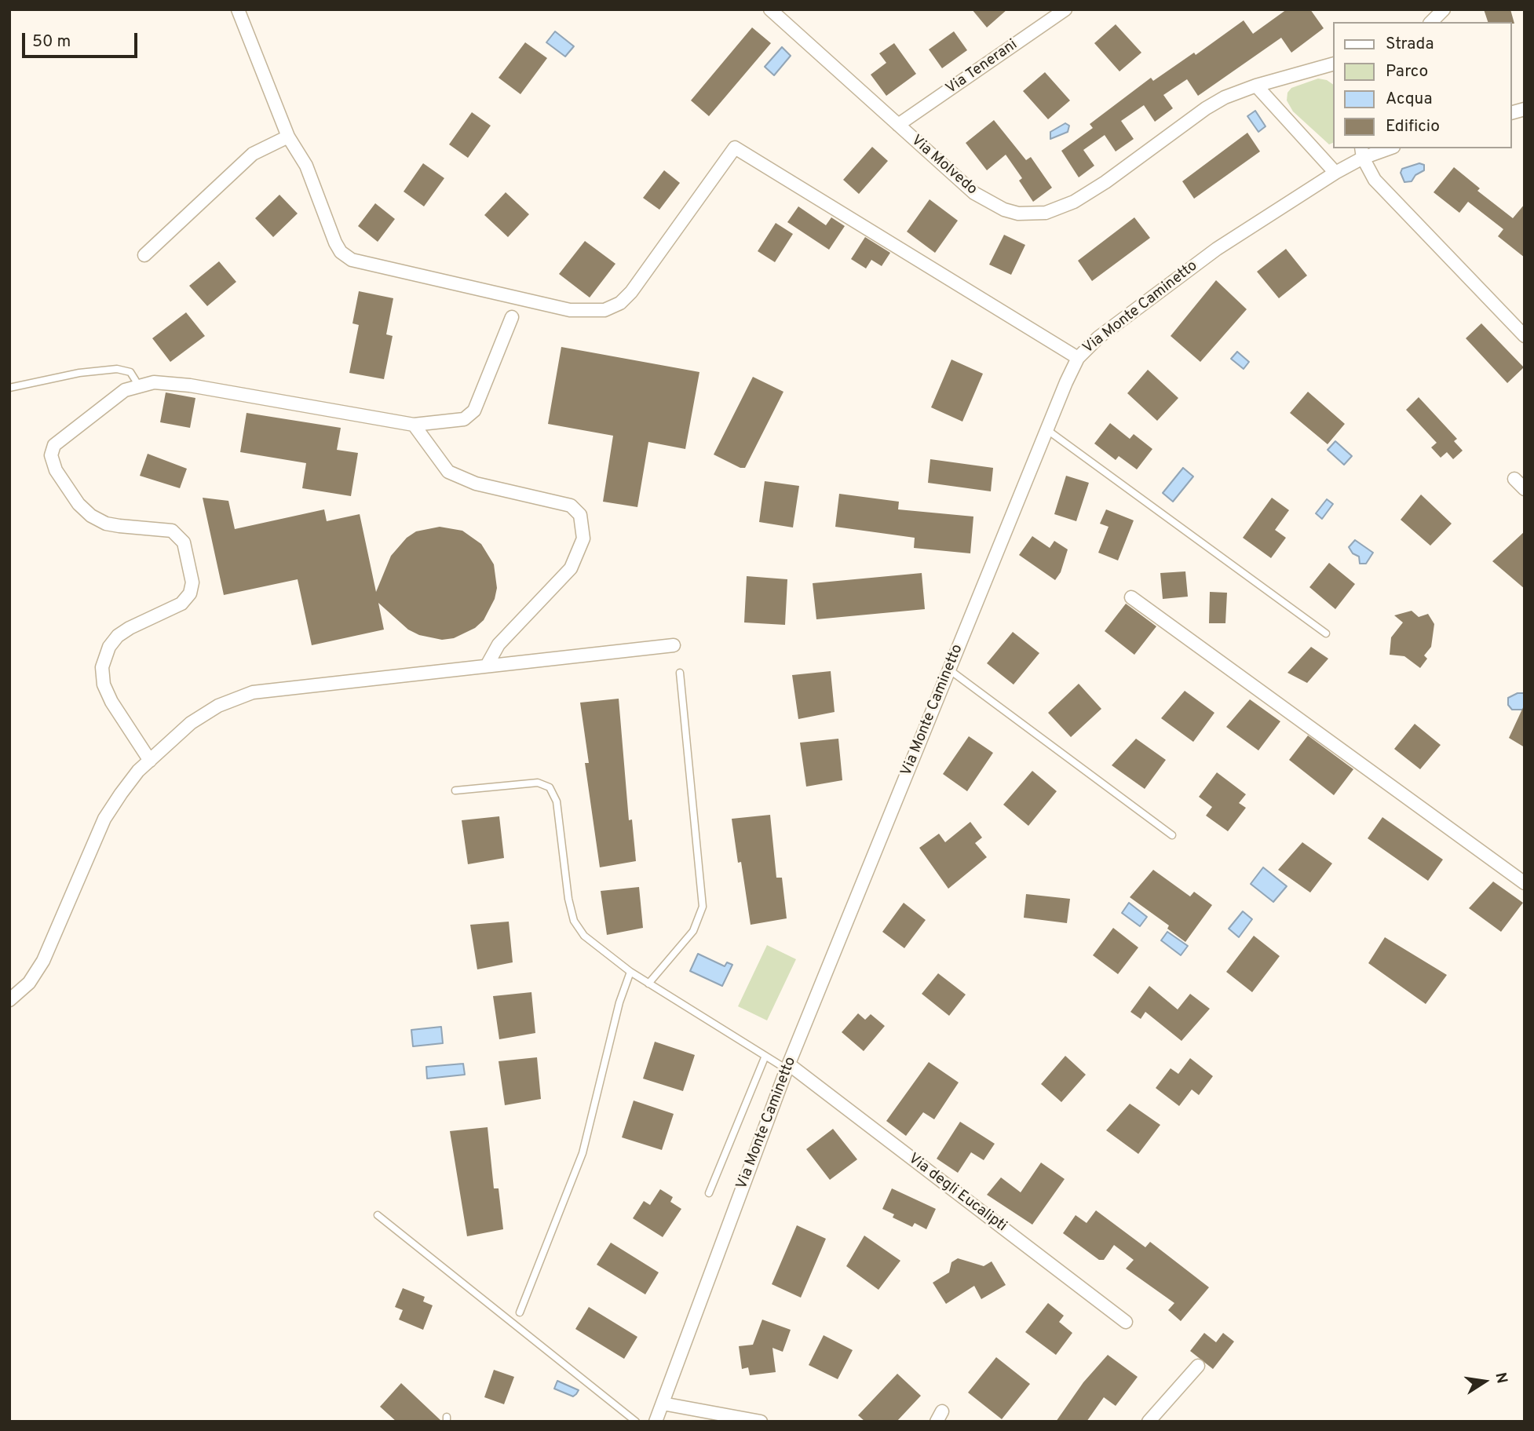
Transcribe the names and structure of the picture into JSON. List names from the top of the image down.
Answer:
{
  "streets": {
    "street": [
      "Via Tenerani",
      "Via Molvedo",
      "Via Monte Caminetto",
      "Via degli Eucalipti"
    ]
  },
  "crossings": [
    ["Via Tenerani", "Via Molvedo"],
    ["Via Monte Caminetto", "Via degli Eucalipti"]
  ],
  "legend": [
    "Strada",
    "Parco",
    "Acqua",
    "Edificio"
  ],
  "scale_bar": "50 m",
  "north": "right"
}
